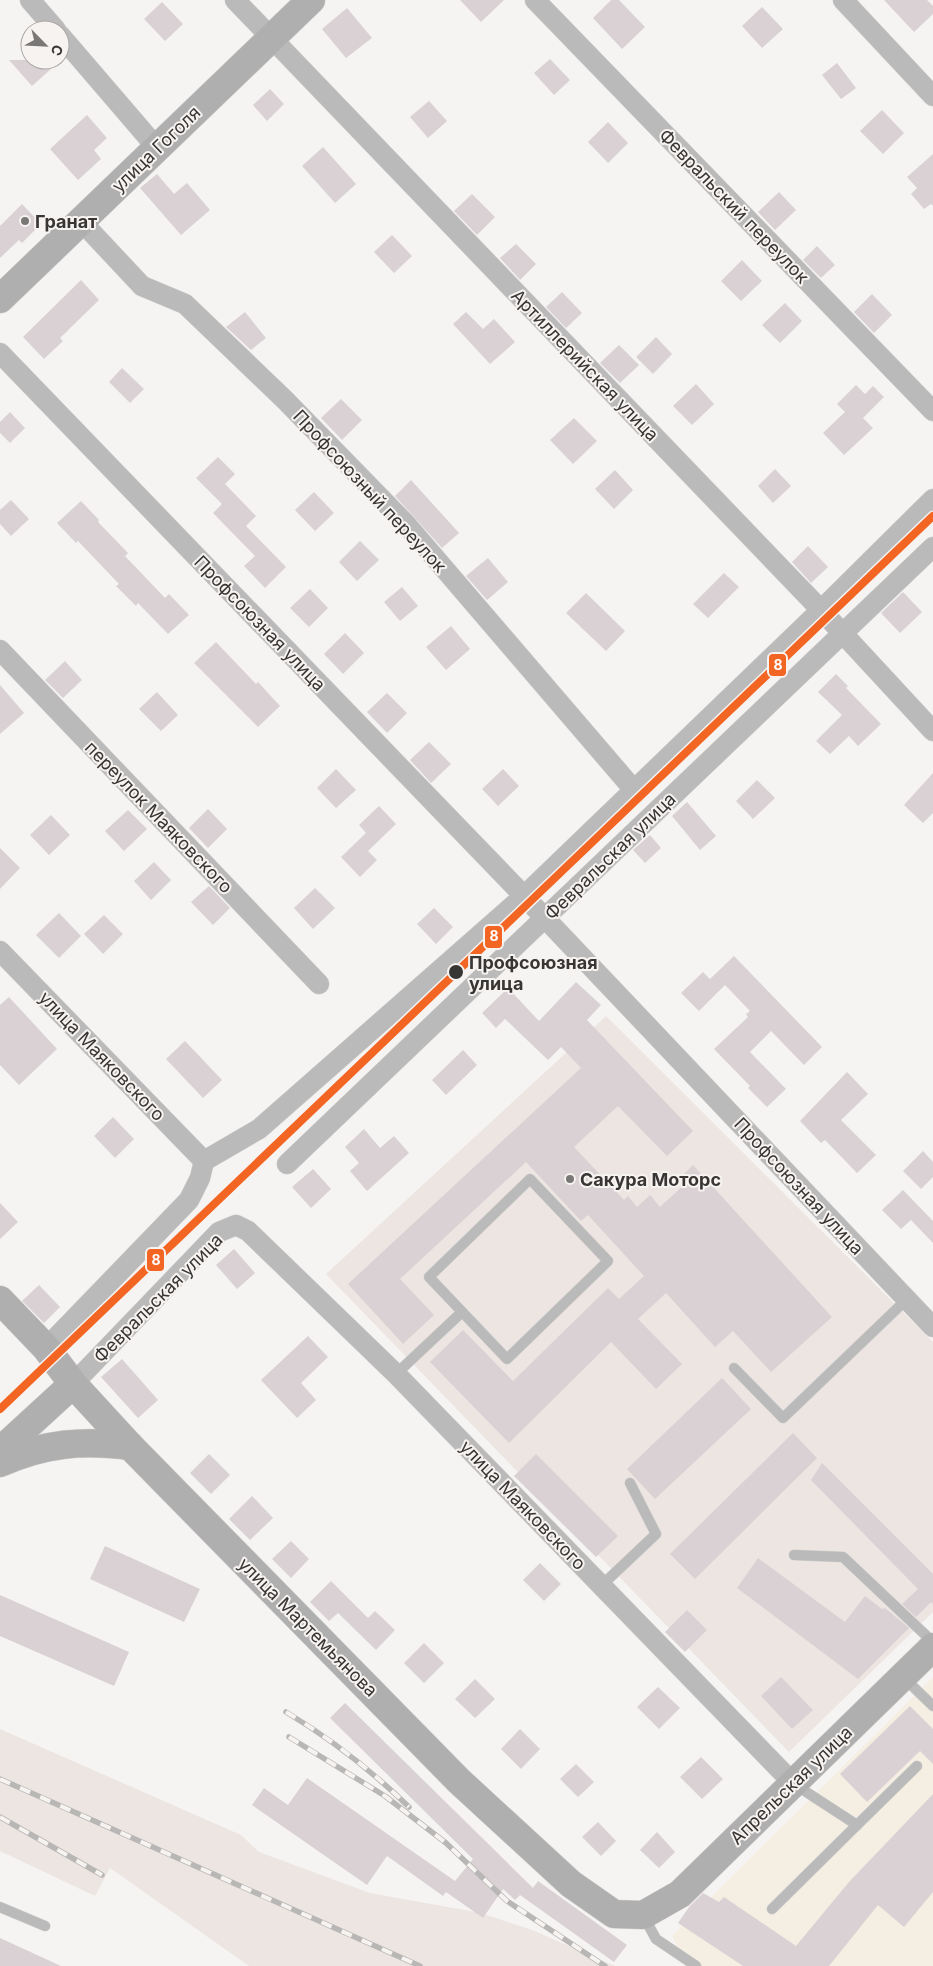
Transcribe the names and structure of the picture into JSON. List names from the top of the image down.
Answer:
{
  "streets": {
    "street": [
      "улица Гоголя",
      "Февральский переулок",
      "Артиллерийская улица",
      "Профсоюзный переулок",
      "Профсоюзная улица",
      "переулок Маяковского",
      "Февральская улица",
      "улица Маяковского",
      "улица Мартемьянова",
      "Апрельская улица"
    ]
  },
  "crossings": [
    ["улица Гоголя", "Артиллерийская улица"],
    ["улица Гоголя", "Профсоюзный переулок"],
    ["Артиллерийская улица", "Февральская улица"],
    ["Профсоюзная улица", "Февральская улица"],
    ["Февральская улица", "улица Маяковского"],
    ["Февральская улица", "улица Мартемьянова"],
    ["улица Маяковского", "Апрельская улица"],
    ["улица Мартемьянова", "Апрельская улица"]
  ],
  "places": ["Гранат", "Профсоюзная улица", "Сакура Моторс"],
  "lines": ["transit line 8"],
  "north": "bottom right"
}
